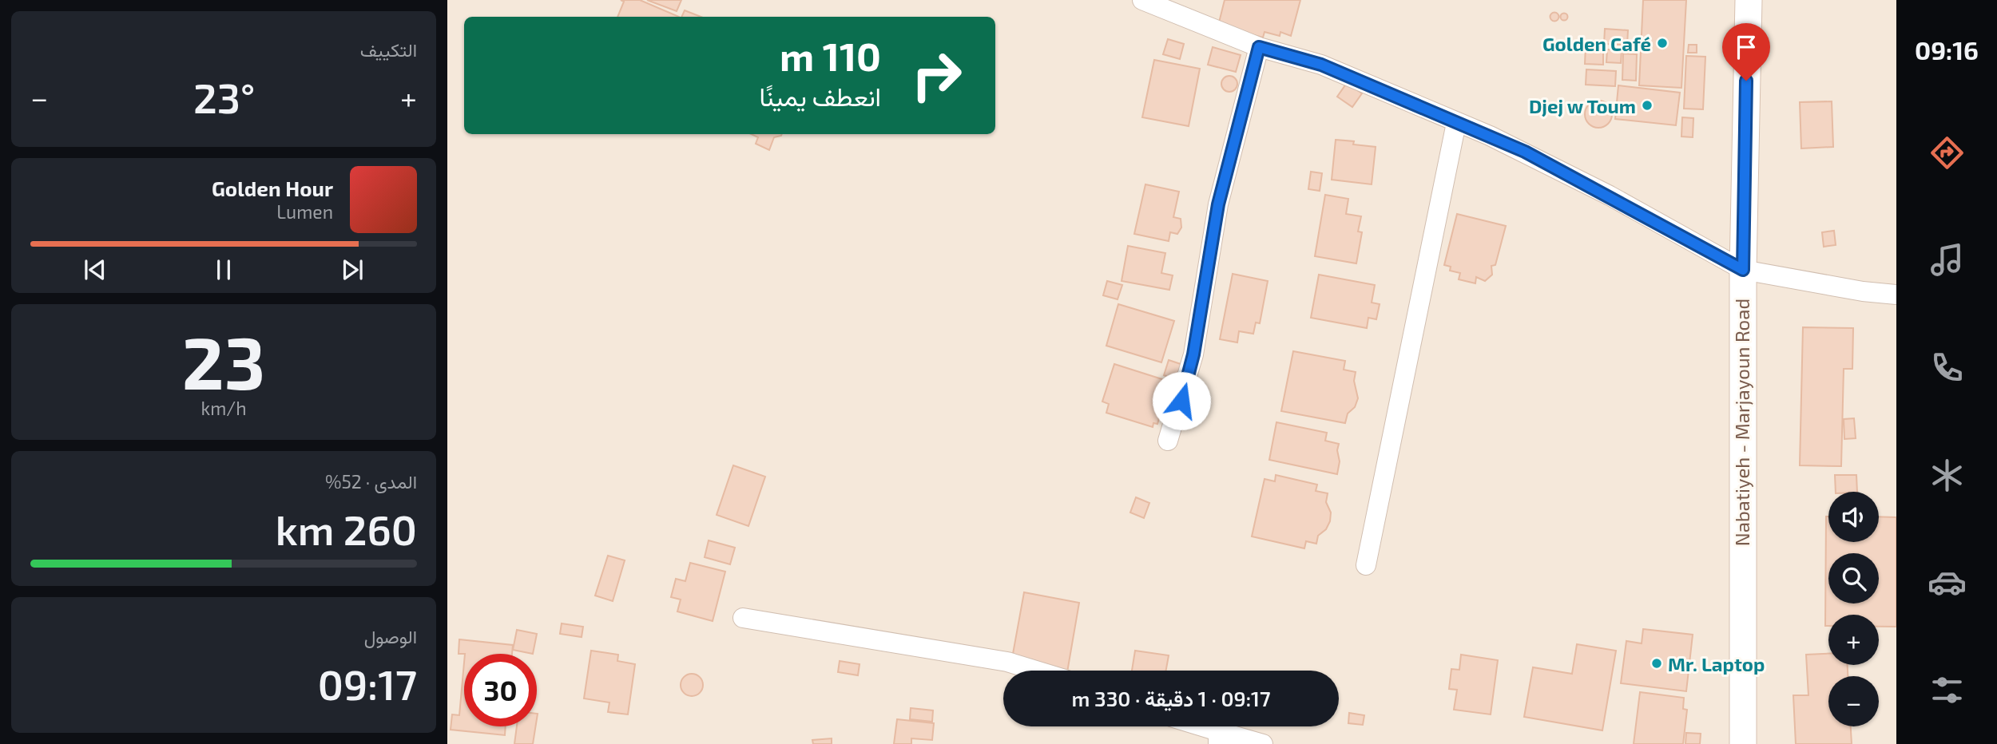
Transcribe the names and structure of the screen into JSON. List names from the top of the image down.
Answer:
{
  "streets": {
    "main road": ["Nabatiyeh - Marjayoun Road"]
  },
  "places": ["Golden Café", "Djej w Toum", "Mr. Laptop"],
  "page": {
    "tabs": "09:16",
    "tile": [
      "التكييف",
      ["23", "km/h"],
      ["المدى · 52%", "260 km"],
      ["الوصول", "09:17"]
    ],
    "turn": ["110 m", "انعطف يمينًا"],
    "heat": ["−", "23°", "+"],
    "song": ["Golden Hour", "Lumen"],
    "map_buttons": ["+", "−"],
    "limit": "30",
    "trip": "09:17 · 1 دقيقة · 330 m"
  }
}
